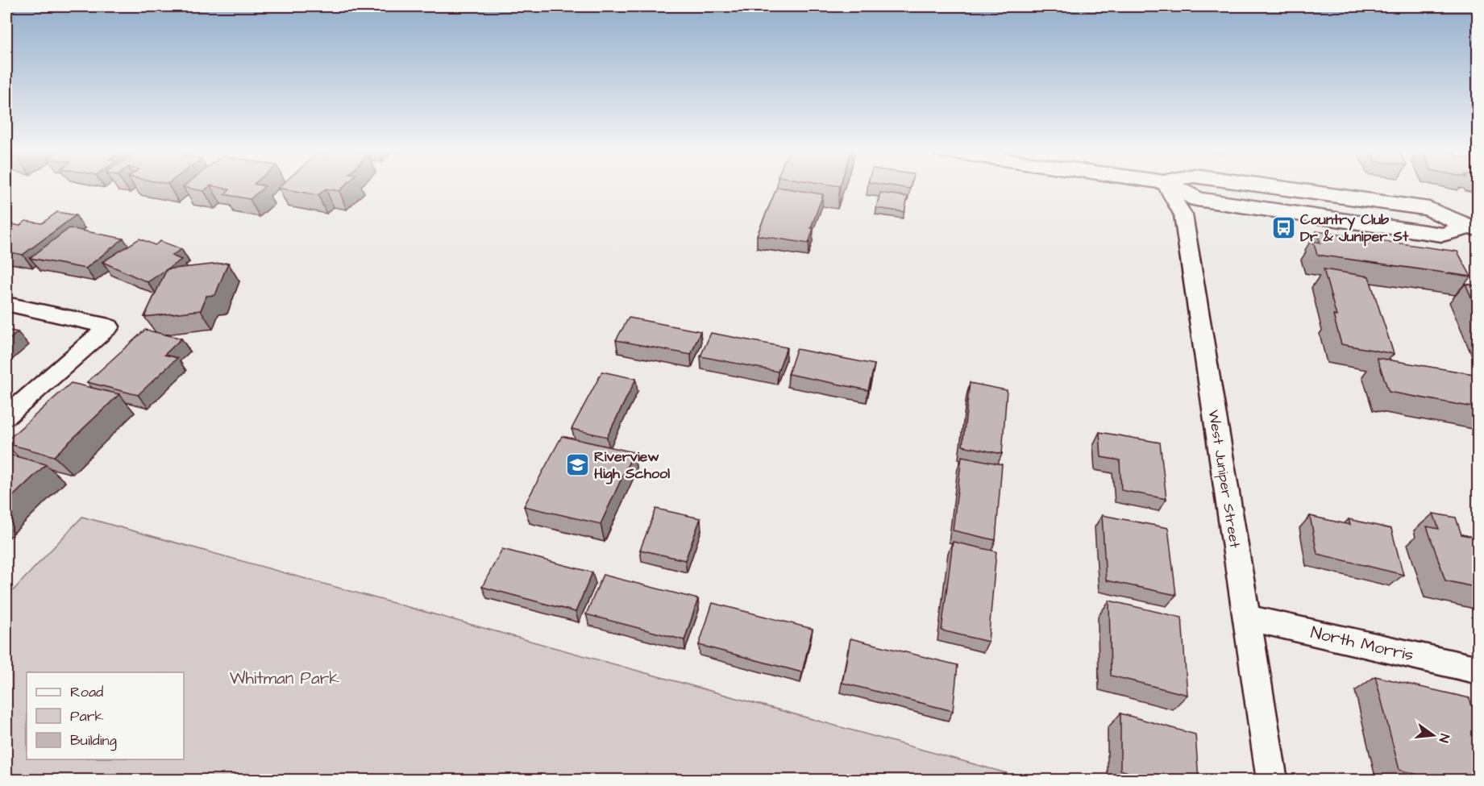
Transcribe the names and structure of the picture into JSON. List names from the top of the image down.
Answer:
{
  "streets": {
    "street": ["West Juniper Street", "North Morris"]
  },
  "crossings": [
    ["West Juniper Street", "North Morris"]
  ],
  "parks": ["Whitman Park"],
  "places": {
    "bus stop": ["Country Club Dr & Juniper St"],
    "school or university": ["Riverview High School"]
  },
  "legend": ["Road", "Park", "Building"],
  "north": "right"
}
